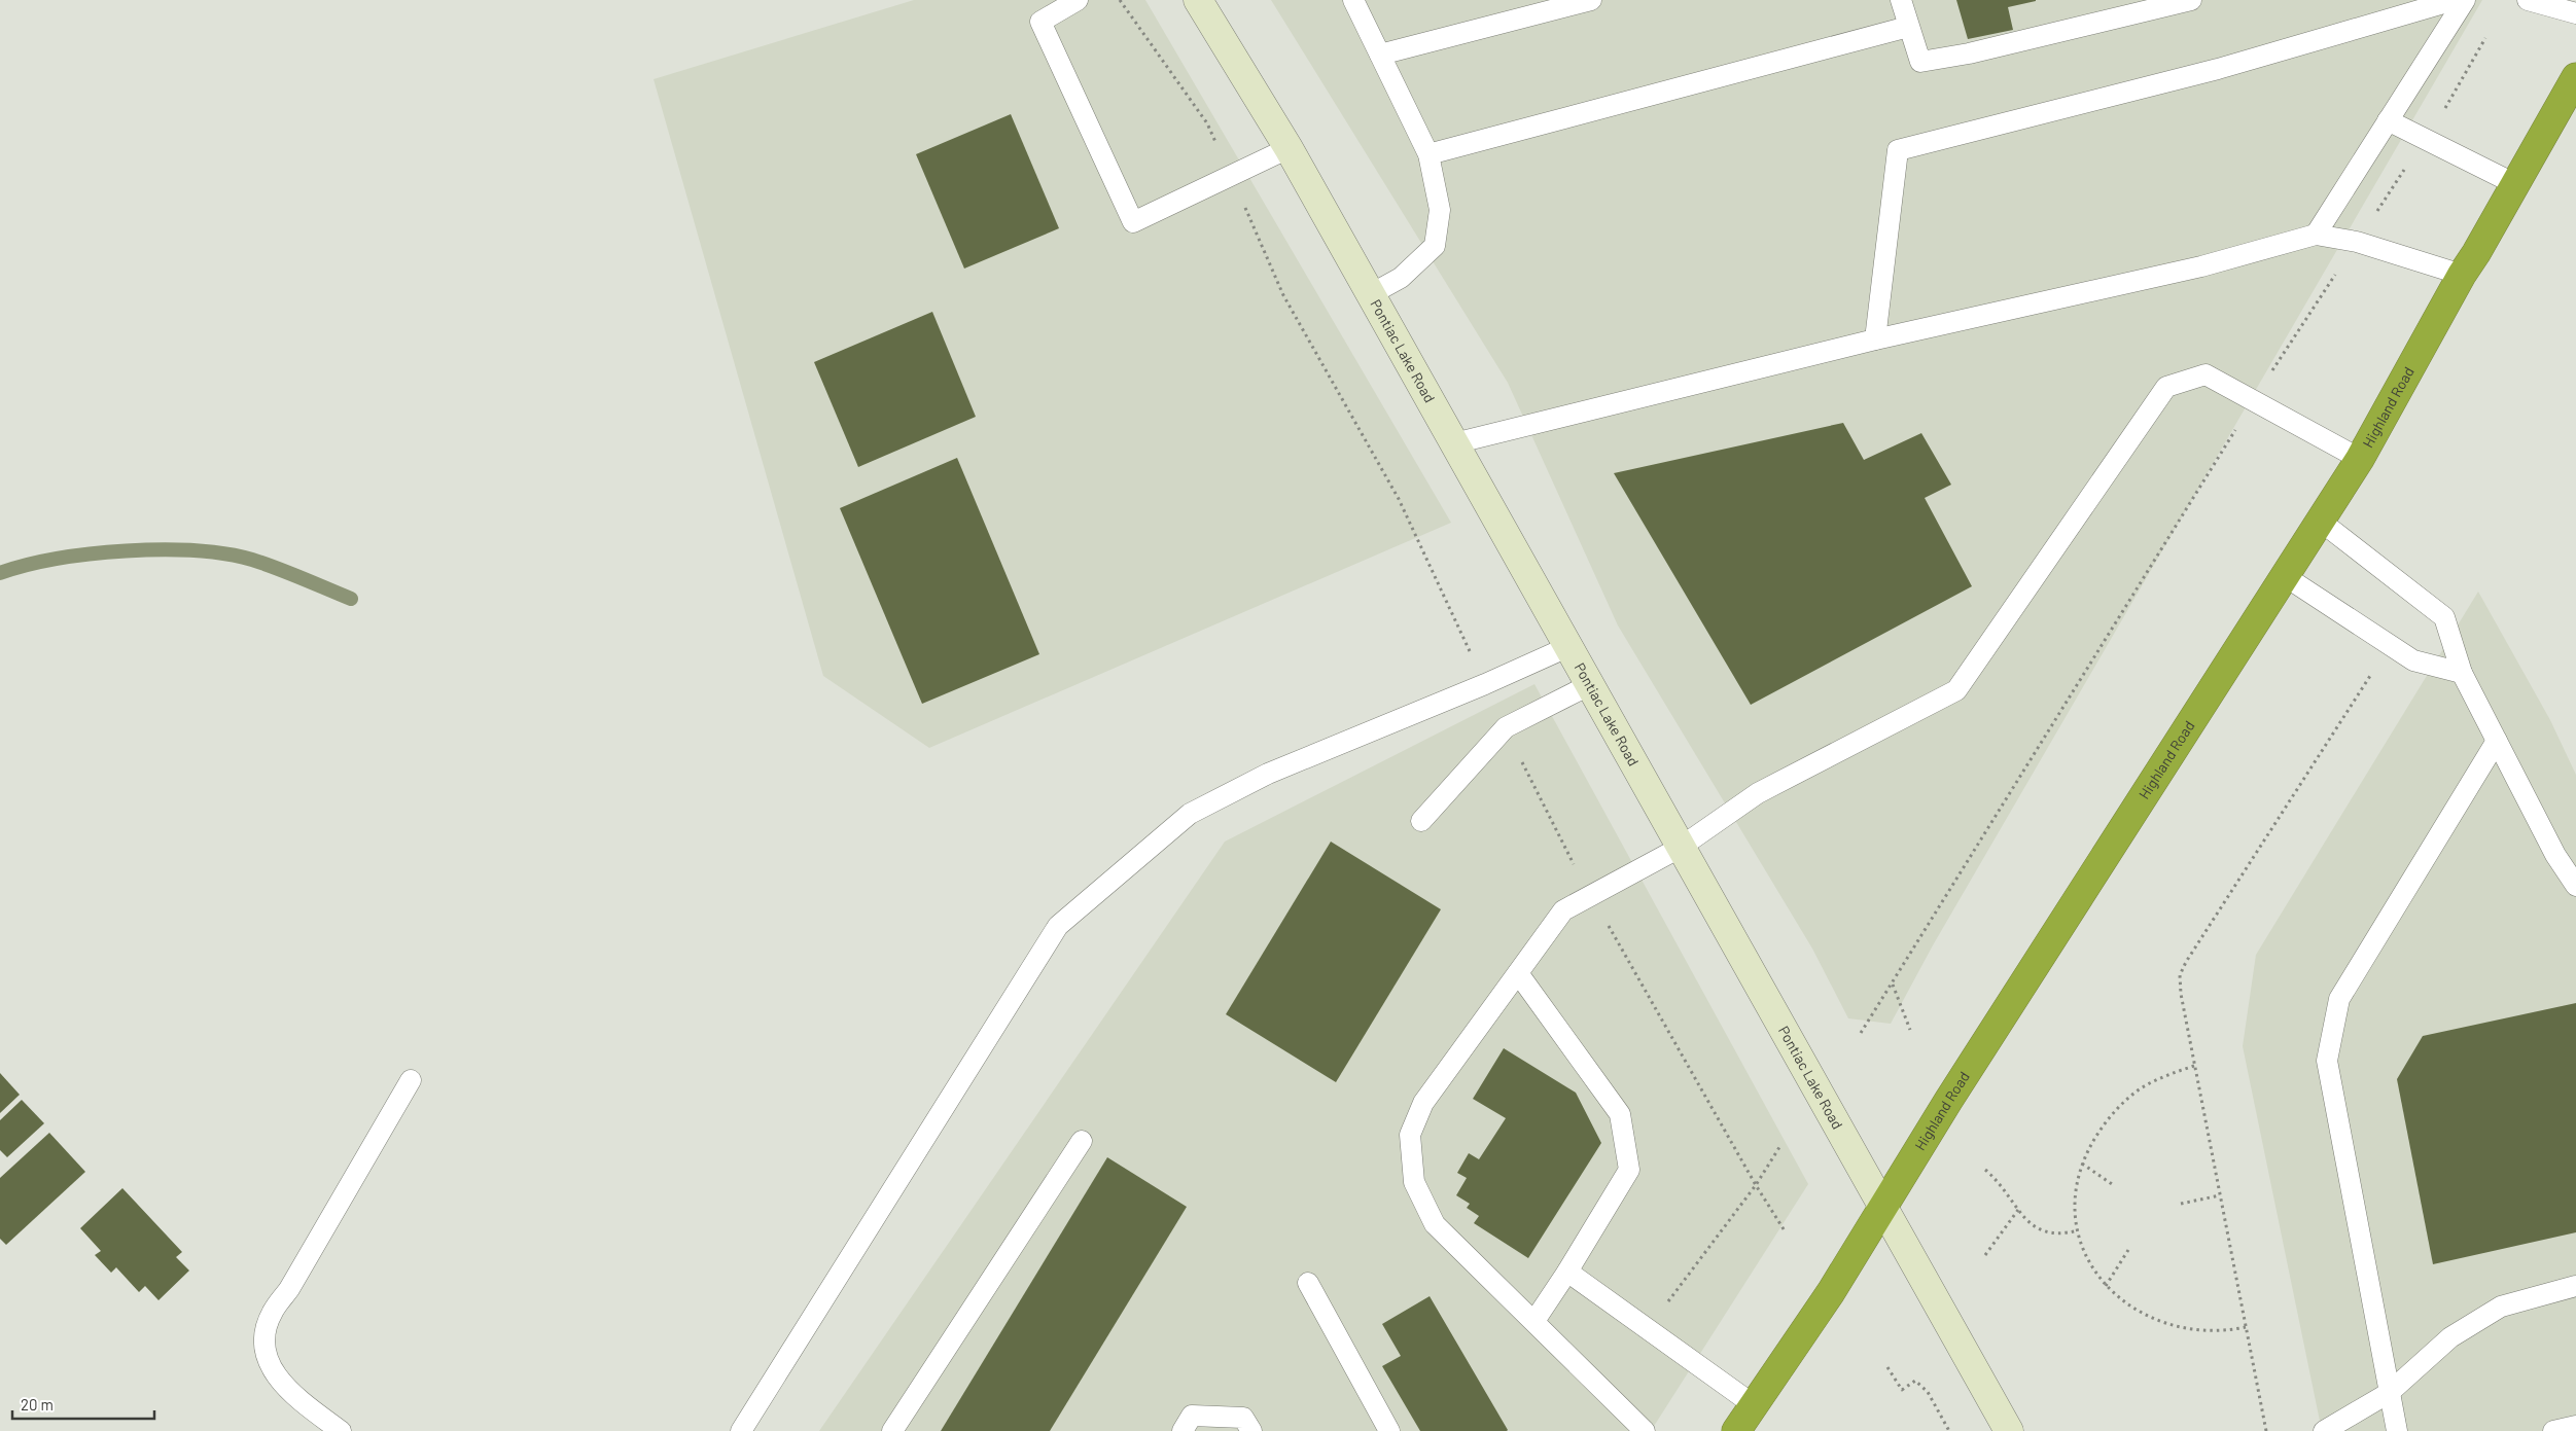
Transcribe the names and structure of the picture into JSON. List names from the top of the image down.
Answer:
{
  "streets": {
    "highway": ["Highland Road"],
    "street": ["Pontiac Lake Road"]
  },
  "crossings": [
    ["Pontiac Lake Road", "Highland Road"]
  ],
  "scale_bar": "20 m"
}
